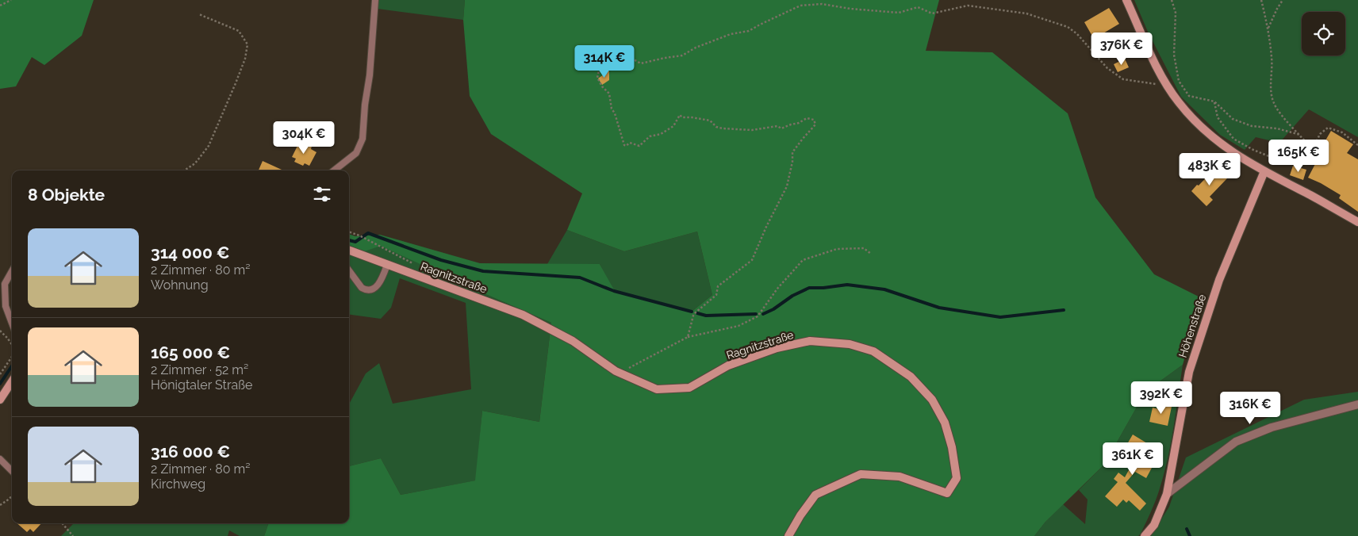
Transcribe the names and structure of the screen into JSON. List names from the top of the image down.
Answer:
{
  "streets": {
    "main road": ["Ragnitzstraße", "Höhenstraße"]
  },
  "page": {
    "price": [
      "376K €",
      "314K €",
      "304K €",
      "165K €",
      "483K €",
      "392K €",
      "316K €",
      "361K €"
    ],
    "heading": "8 Objekte",
    "list": [
      {
        "name": "314 000 €",
        "note": "2 Zimmer · 80 m² · Wohnung"
      },
      {
        "name": "165 000 €",
        "note": "2 Zimmer · 52 m² · Hönigtaler Straße"
      },
      {
        "name": "316 000 €",
        "note": "2 Zimmer · 80 m² · Kirchweg"
      }
    ]
  }
}
